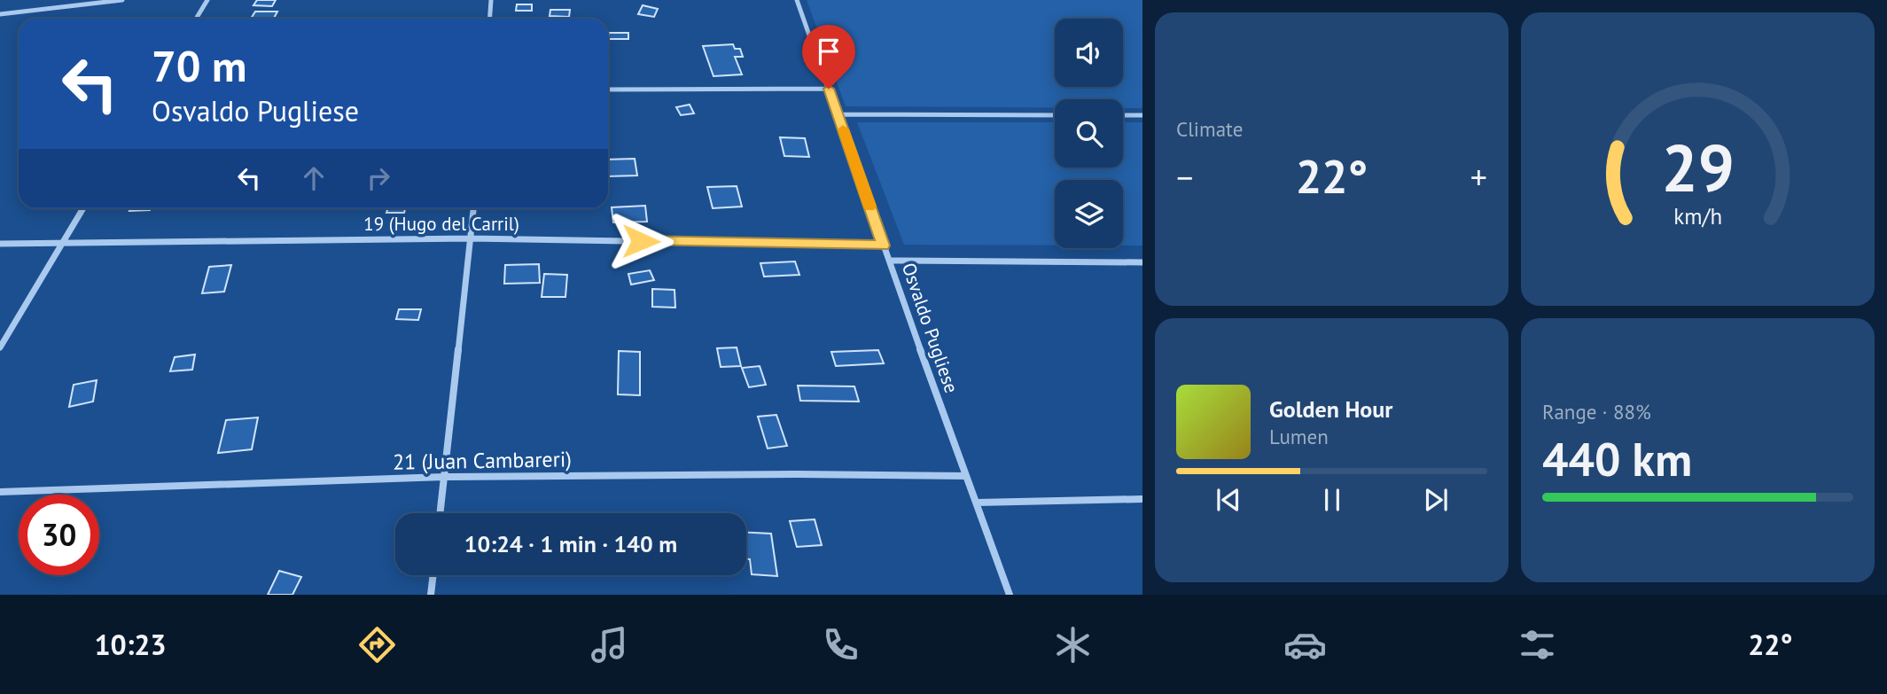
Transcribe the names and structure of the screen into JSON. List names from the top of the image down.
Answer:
{
  "streets": {
    "street": ["19 (Hugo del Carril)", "Osvaldo Pugliese", "21 (Juan Cambareri)"]
  },
  "crossings": [
    ["19 (Hugo del Carril)", "Osvaldo Pugliese"],
    ["Osvaldo Pugliese", "21 (Juan Cambareri)"]
  ],
  "page": {
    "tile": [
      "Climate",
      ["Range · 88%", "440 km"]
    ],
    "turn": ["70 m", "Osvaldo Pugliese"],
    "heat": ["−", "22°", "+"],
    "song": ["Golden Hour", "Lumen"],
    "limit": "30",
    "trip": "10:24 · 1 min · 140 m",
    "tabs": ["10:23", "22°"],
    "gauge": ["29", "km/h"]
  }
}
